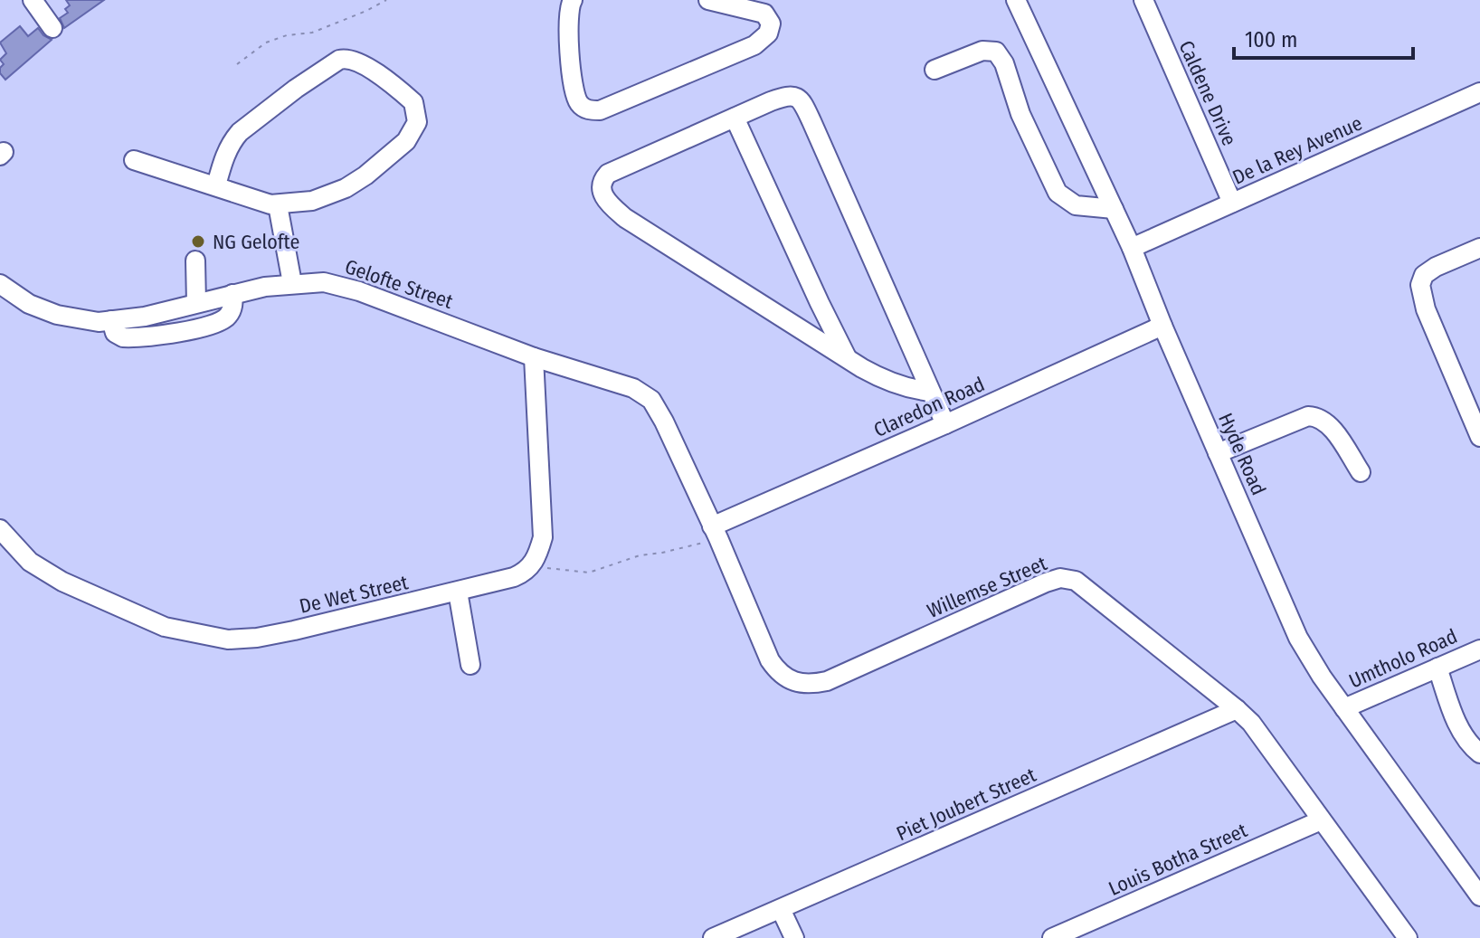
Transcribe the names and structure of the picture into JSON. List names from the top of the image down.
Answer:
{
  "streets": {
    "street": [
      "Caldene Drive",
      "De la Rey Avenue",
      "Gelofte Street",
      "Claredon Road",
      "Hyde Road",
      "Willemse Street",
      "De Wet Street",
      "Umtholo Road",
      "Piet Joubert Street",
      "Louis Botha Street"
    ]
  },
  "crossings": [
    ["Caldene Drive", "De la Rey Avenue"],
    ["De la Rey Avenue", "Hyde Road"],
    ["Gelofte Street", "Willemse Street"],
    ["Claredon Road", "Hyde Road"],
    ["Claredon Road", "Willemse Street"],
    ["Hyde Road", "Umtholo Road"],
    ["Willemse Street", "Piet Joubert Street"],
    ["Willemse Street", "Louis Botha Street"]
  ],
  "places": ["NG Gelofte"],
  "scale_bar": "100 m"
}
